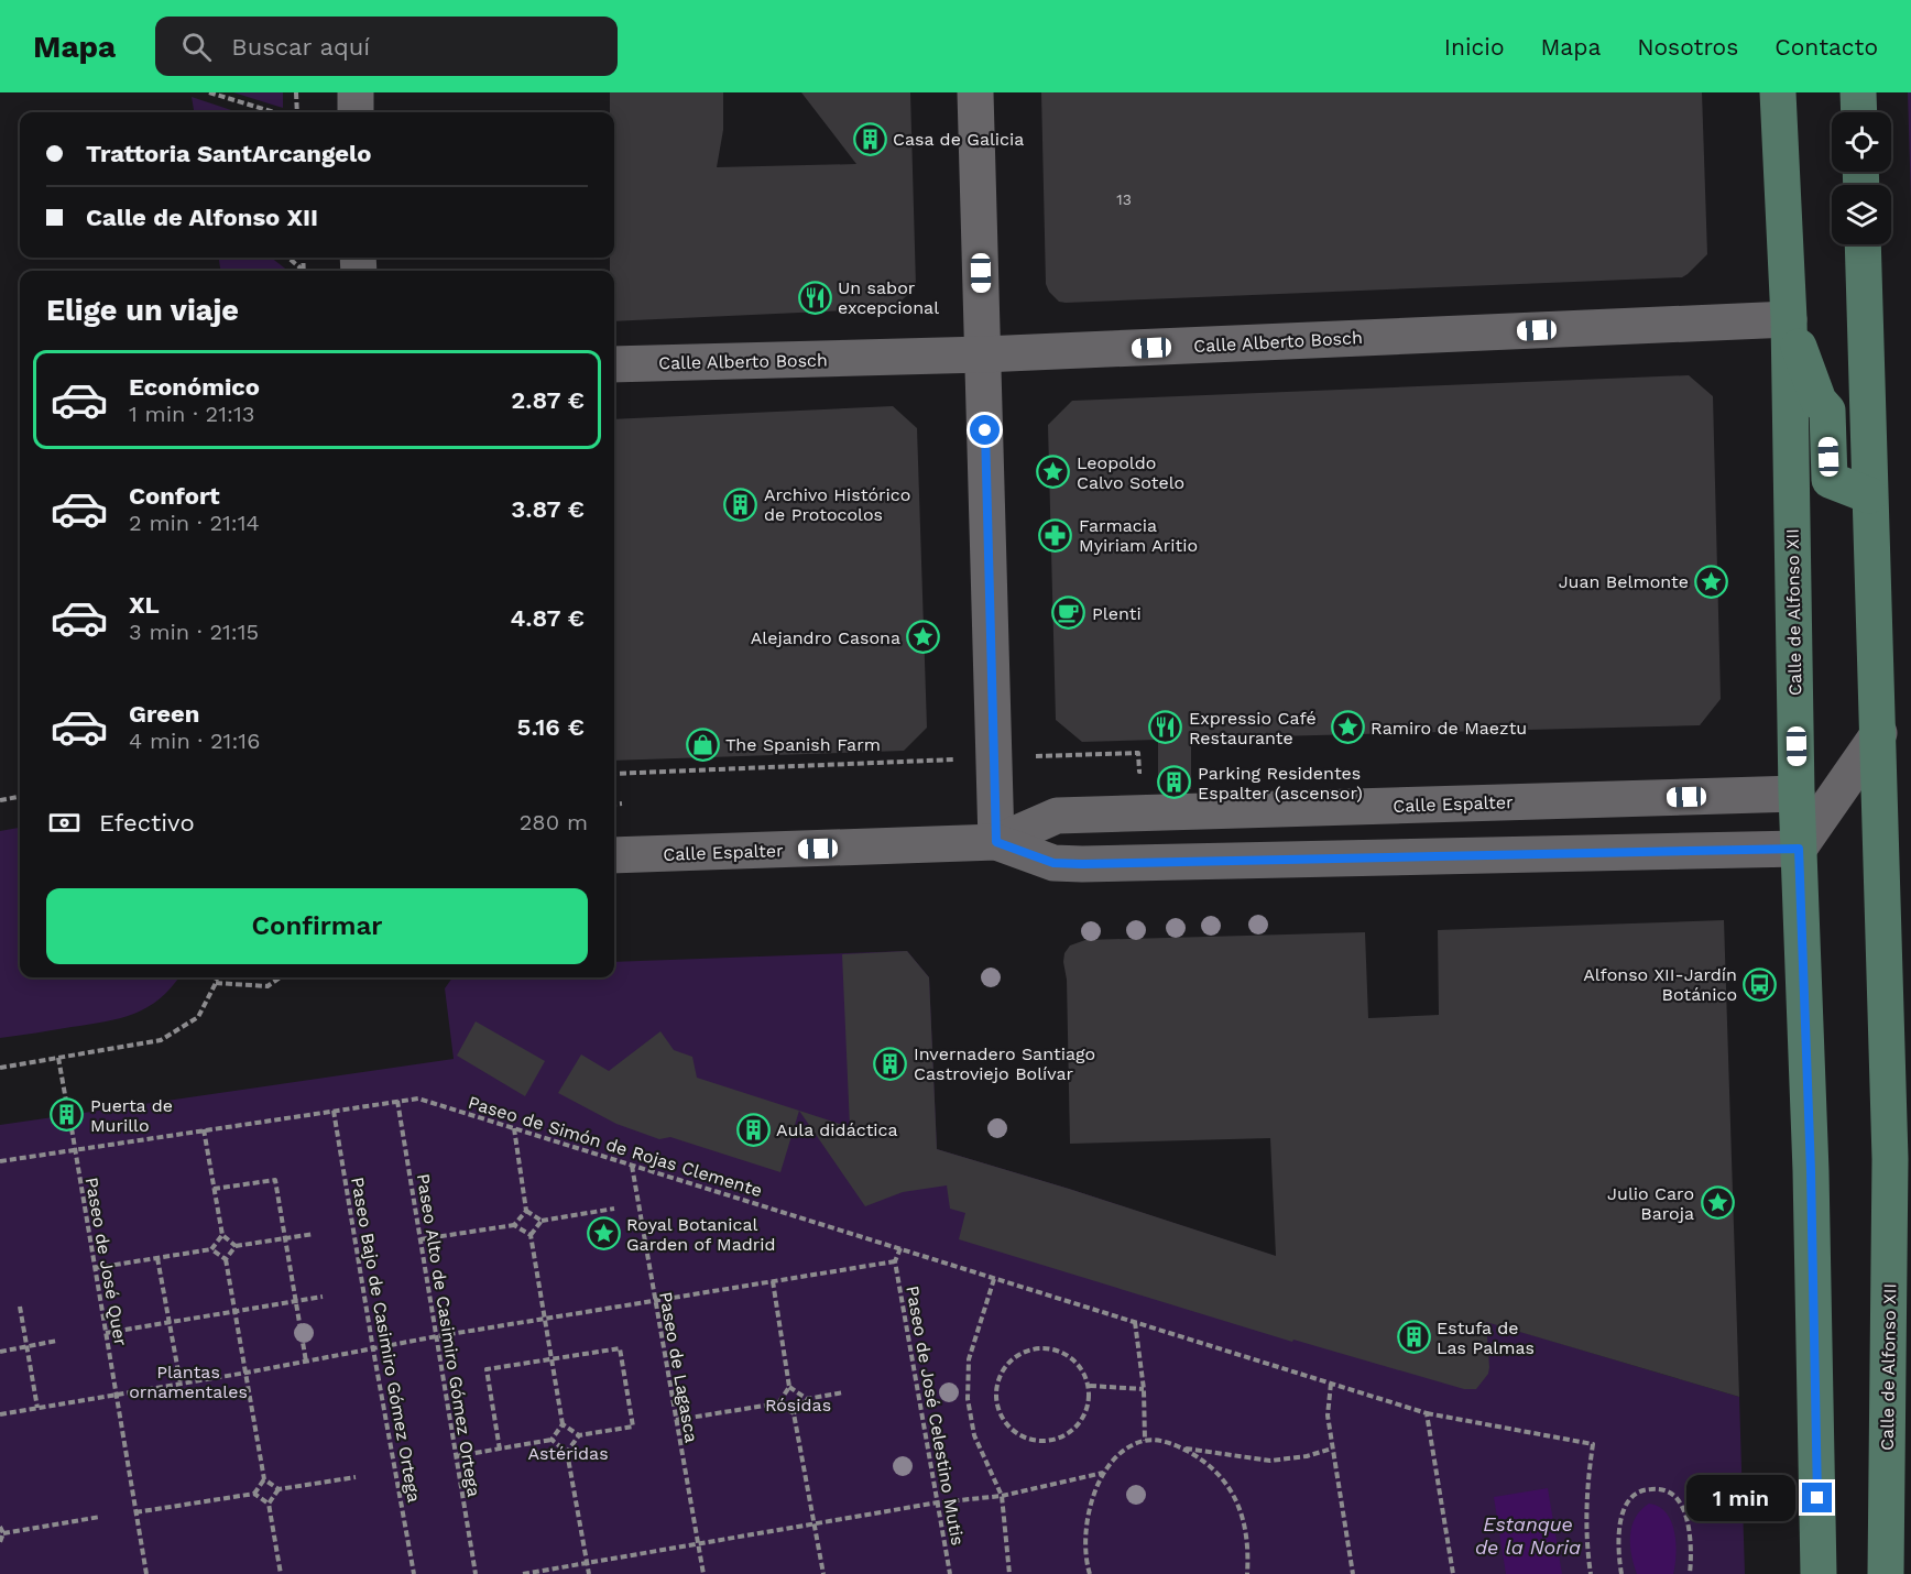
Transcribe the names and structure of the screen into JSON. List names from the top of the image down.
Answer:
{
  "streets": {
    "main road": ["Calle de Alfonso XII"],
    "street": ["Calle Alberto Bosch", "Calle Espalter"],
    "path": [
      "Paseo de Simón de Rojas Clemente",
      "Paseo de José Quer",
      "Paseo Alto de Casimiro Gómez Ortega",
      "Paseo Bajo de Casimiro Gómez Ortega",
      "Paseo de Lagasca",
      "Paseo de José Celestino Mutis"
    ]
  },
  "crossings": [
    ["Calle Alberto Bosch", "Calle de Alfonso XII"],
    ["Calle de Alfonso XII", "Calle Espalter"],
    ["Paseo de Simón de Rojas Clemente", "Paseo de José Quer"],
    ["Paseo de Simón de Rojas Clemente", "Paseo Alto de Casimiro Gómez Ortega"],
    ["Paseo de Simón de Rojas Clemente", "Paseo Bajo de Casimiro Gómez Ortega"],
    ["Paseo de Simón de Rojas Clemente", "Paseo de Lagasca"]
  ],
  "water": ["Estanque de la Noria"],
  "parks": ["Plantas ornamentales", "Rósidas", "Astéridas"],
  "places": {
    "building": [
      "Casa de Galicia",
      "Archivo Histórico de Protocolos",
      "Parking Residentes Espalter (ascensor)",
      "Invernadero Santiago Castroviejo Bolívar",
      "Puerta de Murillo",
      "Aula didáctica",
      "Estufa de Las Palmas"
    ],
    "restaurant": ["Un sabor excepcional", "Expressio Café Restaurante"],
    "place": [
      "Leopoldo Calvo Sotelo",
      "Juan Belmonte",
      "Alejandro Casona",
      "Ramiro de Maeztu",
      "Julio Caro Baroja",
      "Royal Botanical Garden of Madrid"
    ],
    "pharmacy": ["Farmacia Myiriam Aritio"],
    "cafe": ["Plenti"],
    "shop": ["The Spanish Farm"],
    "bus stop": ["Alfonso XII-Jardín Botánico"]
  },
  "house_numbers": ["13"],
  "page": {
    "header": "Mapa",
    "search": "Buscar aquí",
    "nav": [
      "Inicio",
      "Mapa",
      "Nosotros",
      "Contacto"
    ],
    "banner": ["Trattoria SantArcangelo", "Calle de Alfonso XII"],
    "heading": "Elige un viaje",
    "list": [
      {
        "name": "Económico",
        "note": "1 min · 21:13",
        "value": "2.87 €"
      },
      {
        "name": "Confort",
        "note": "2 min · 21:14",
        "value": "3.87 €"
      },
      {
        "name": "XL",
        "note": "3 min · 21:15",
        "value": "4.87 €"
      },
      {
        "name": "Green",
        "note": "4 min · 21:16",
        "value": "5.16 €"
      }
    ],
    "pay": ["Efectivo", "280 m"],
    "buttons": "Confirmar",
    "bubble": "1 min"
  }
}
